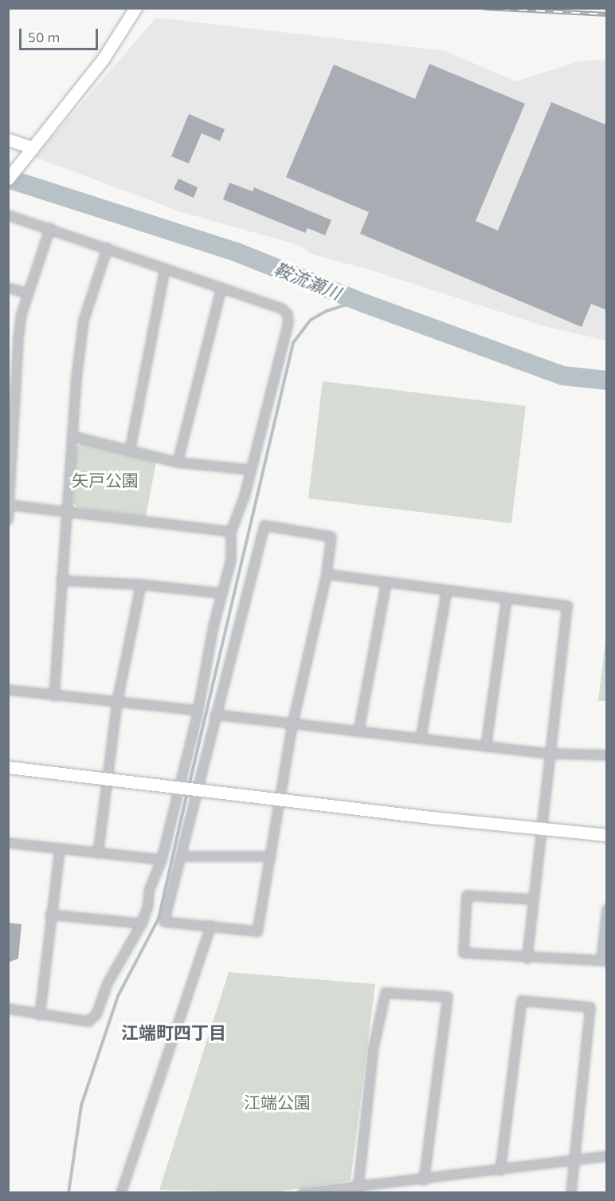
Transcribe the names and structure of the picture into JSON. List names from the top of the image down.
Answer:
{
  "districts": ["江端町四丁目"],
  "water": ["鞍流瀬川"],
  "parks": ["矢戸公園", "江端公園"],
  "scale_bar": "50 m"
}
